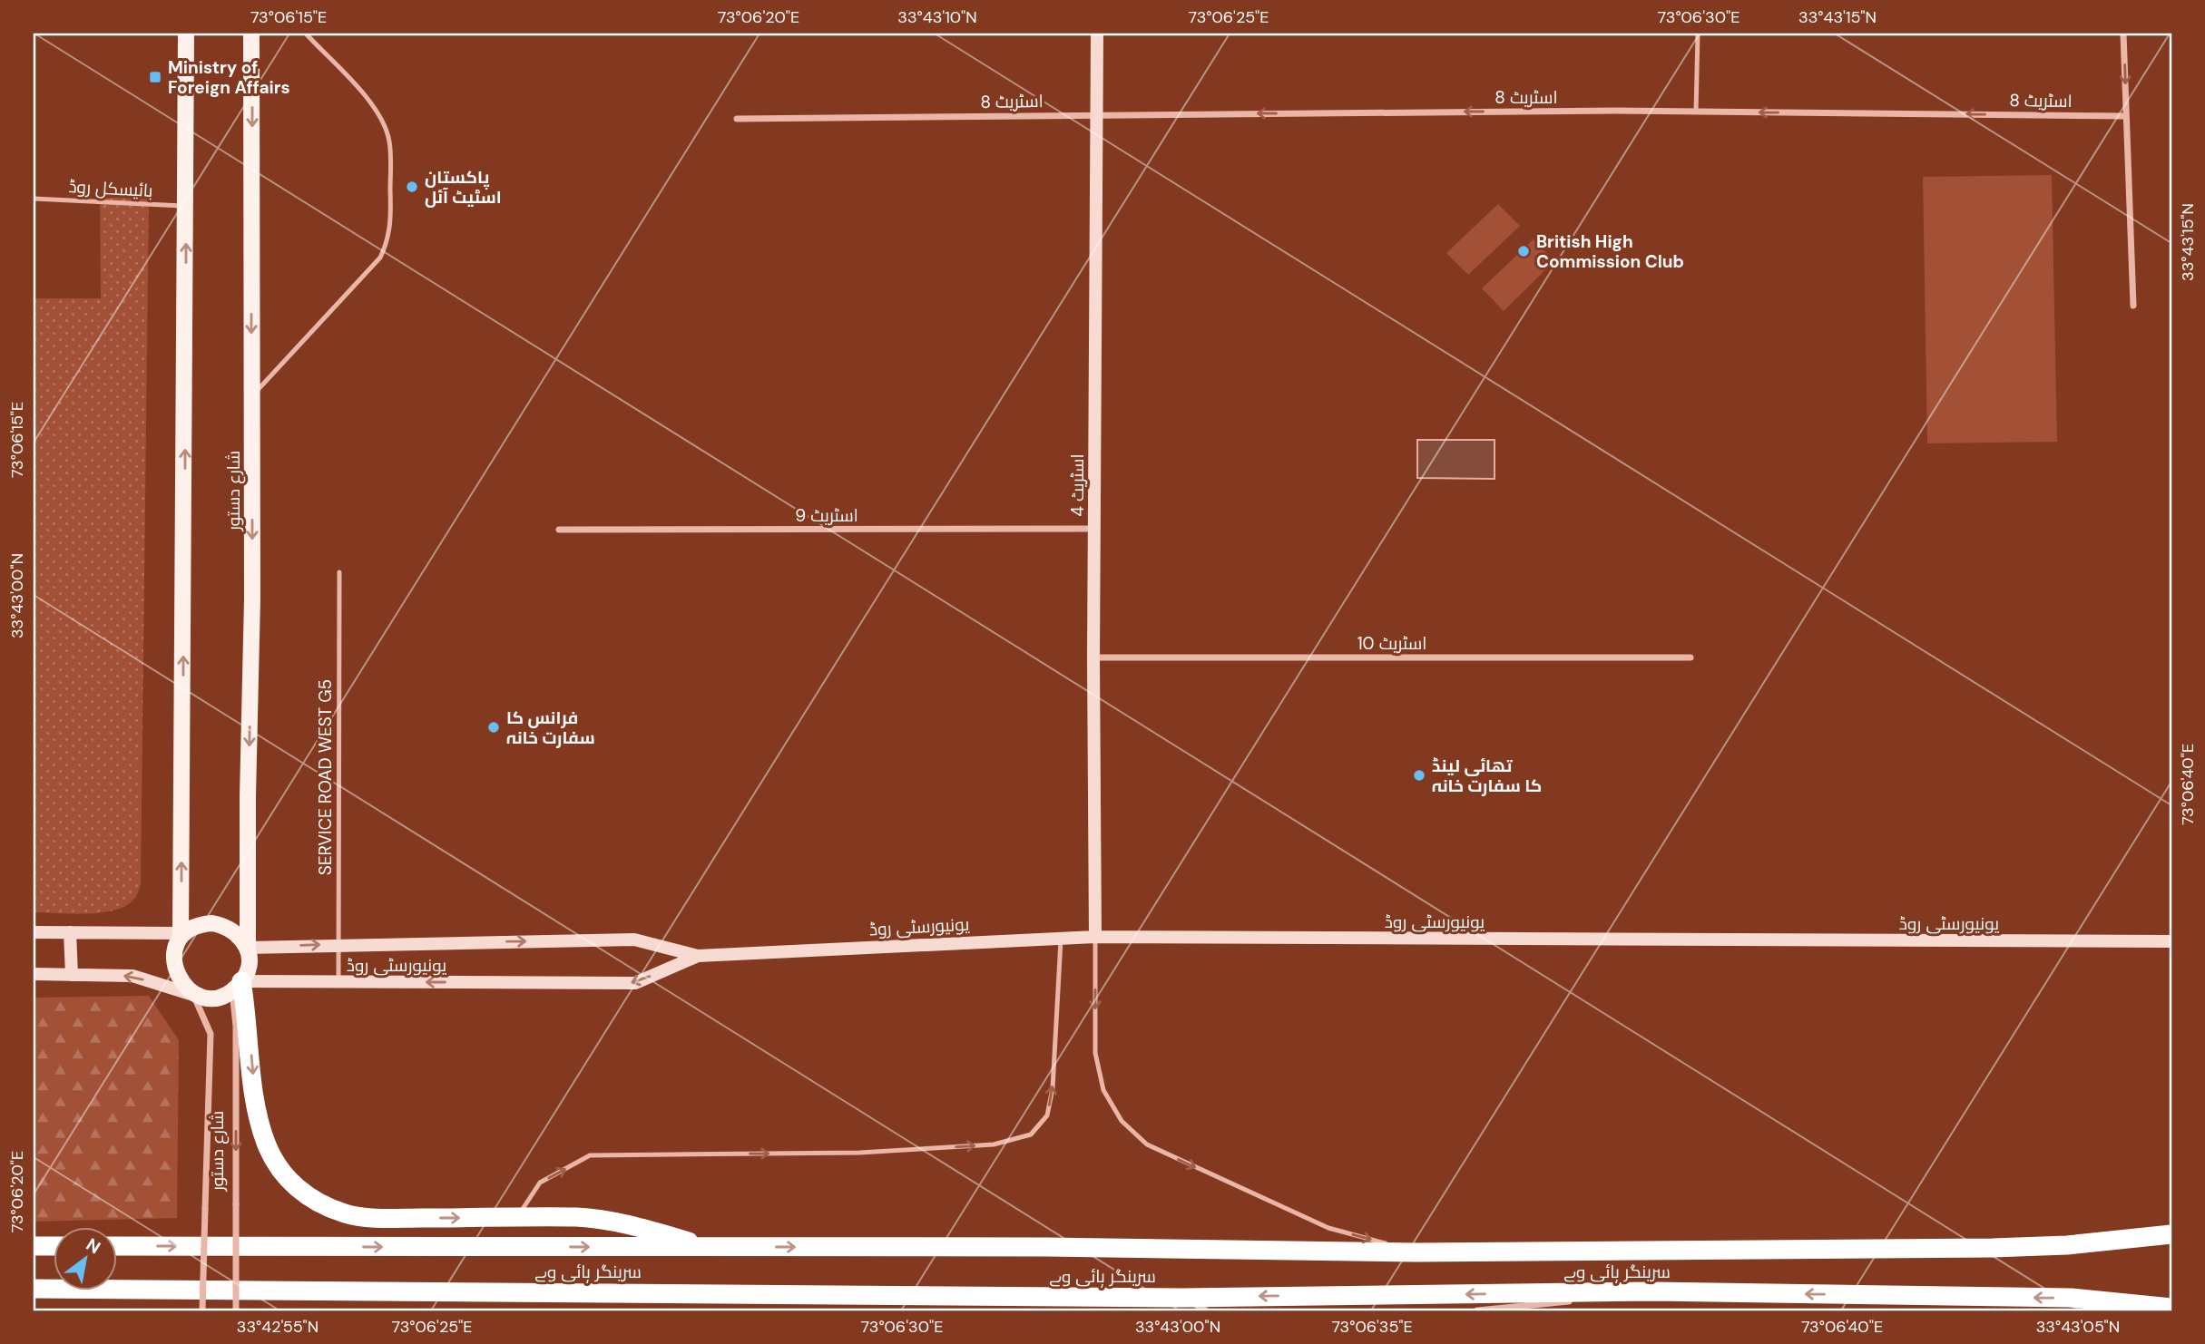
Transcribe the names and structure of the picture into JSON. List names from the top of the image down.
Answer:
{
  "streets": {
    "highway": ["سرینگر ہائی وے"],
    "main road": ["شارع دستور"],
    "street": [
      "اسٹریٹ 8",
      "اسٹریٹ 4",
      "اسٹریٹ 9",
      "اسٹریٹ 10",
      "یونیورسٹی روڈ"
    ],
    "lane": ["بائیسکل روڈ", "SERVICE ROAD WEST G5"]
  },
  "crossings": [
    ["اسٹریٹ 8", "اسٹریٹ 4"],
    ["اسٹریٹ 4", "اسٹریٹ 9"],
    ["اسٹریٹ 4", "اسٹریٹ 10"],
    ["اسٹریٹ 4", "یونیورسٹی روڈ"],
    ["شارع دستور", "یونیورسٹی روڈ"],
    ["SERVICE ROAD WEST G5", "یونیورسٹی روڈ"]
  ],
  "one_way": ["اسٹریٹ 8"],
  "places": {
    "transit": ["Ministry of Foreign Affairs"],
    "other": [
      "پاکستان اسٹیٹ آئل",
      "British High Commission Club",
      "فرانس کا سفارت خانہ",
      "تھائی لینڈ کا سفارت خانہ"
    ]
  },
  "north": "top right",
  "coordinates": [
    "73°06'15\"E",
    "73°06'20\"E",
    "33°43'10\"N",
    "73°06'25\"E",
    "73°06'30\"E",
    "33°43'15\"N",
    "33°43'00\"N",
    "73°06'40\"E",
    "33°42'55\"N",
    "73°06'35\"E",
    "33°43'05\"N"
  ]
}
